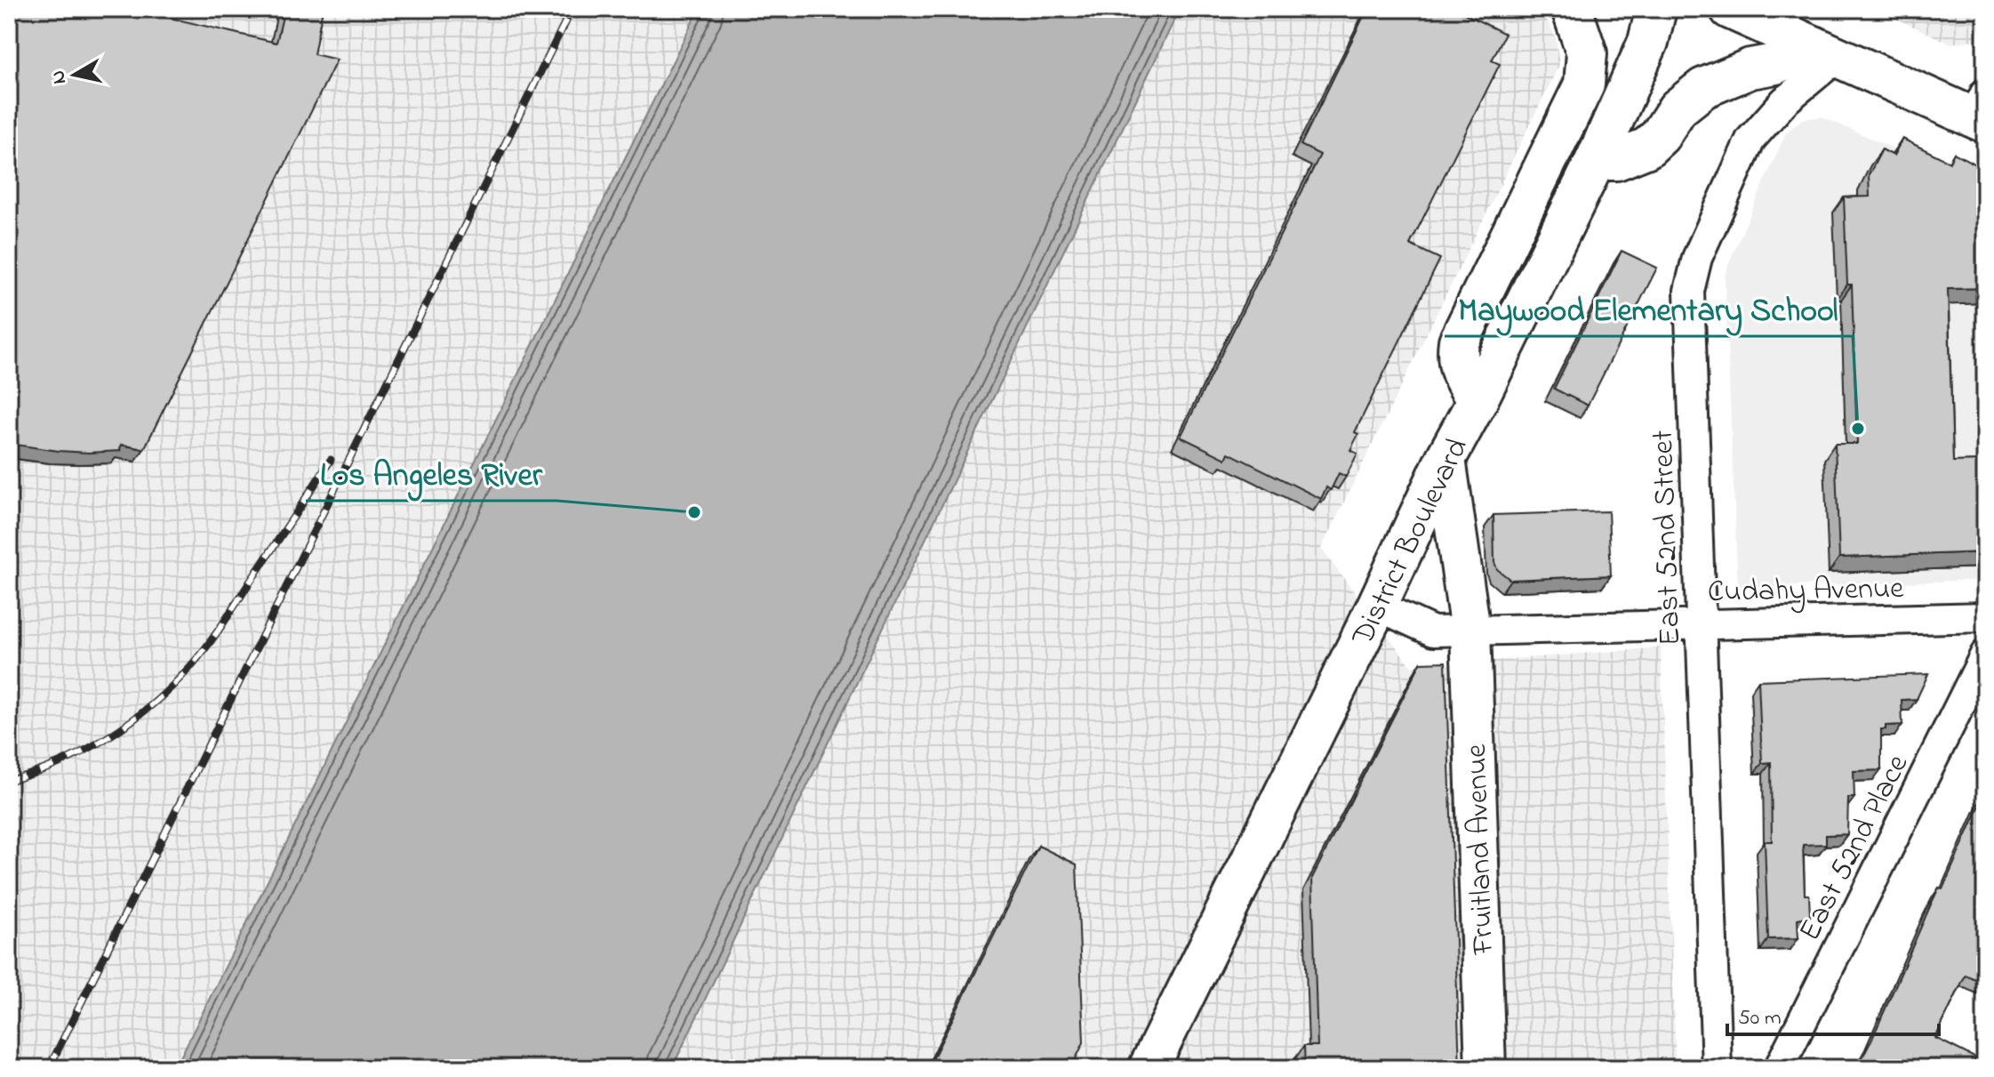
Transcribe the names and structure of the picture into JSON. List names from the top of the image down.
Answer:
{
  "streets": {
    "main road": ["District Boulevard", "Fruitland Avenue"],
    "street": ["East 52nd Street", "Cudahy Avenue", "East 52nd Place"]
  },
  "crossings": [
    ["East 52nd Street", "Cudahy Avenue"],
    ["District Boulevard", "Cudahy Avenue"],
    ["District Boulevard", "Fruitland Avenue"],
    ["Cudahy Avenue", "Fruitland Avenue"]
  ],
  "places": ["Maywood Elementary School", "Los Angeles River"],
  "scale_bar": "50 m",
  "north": "left"
}
